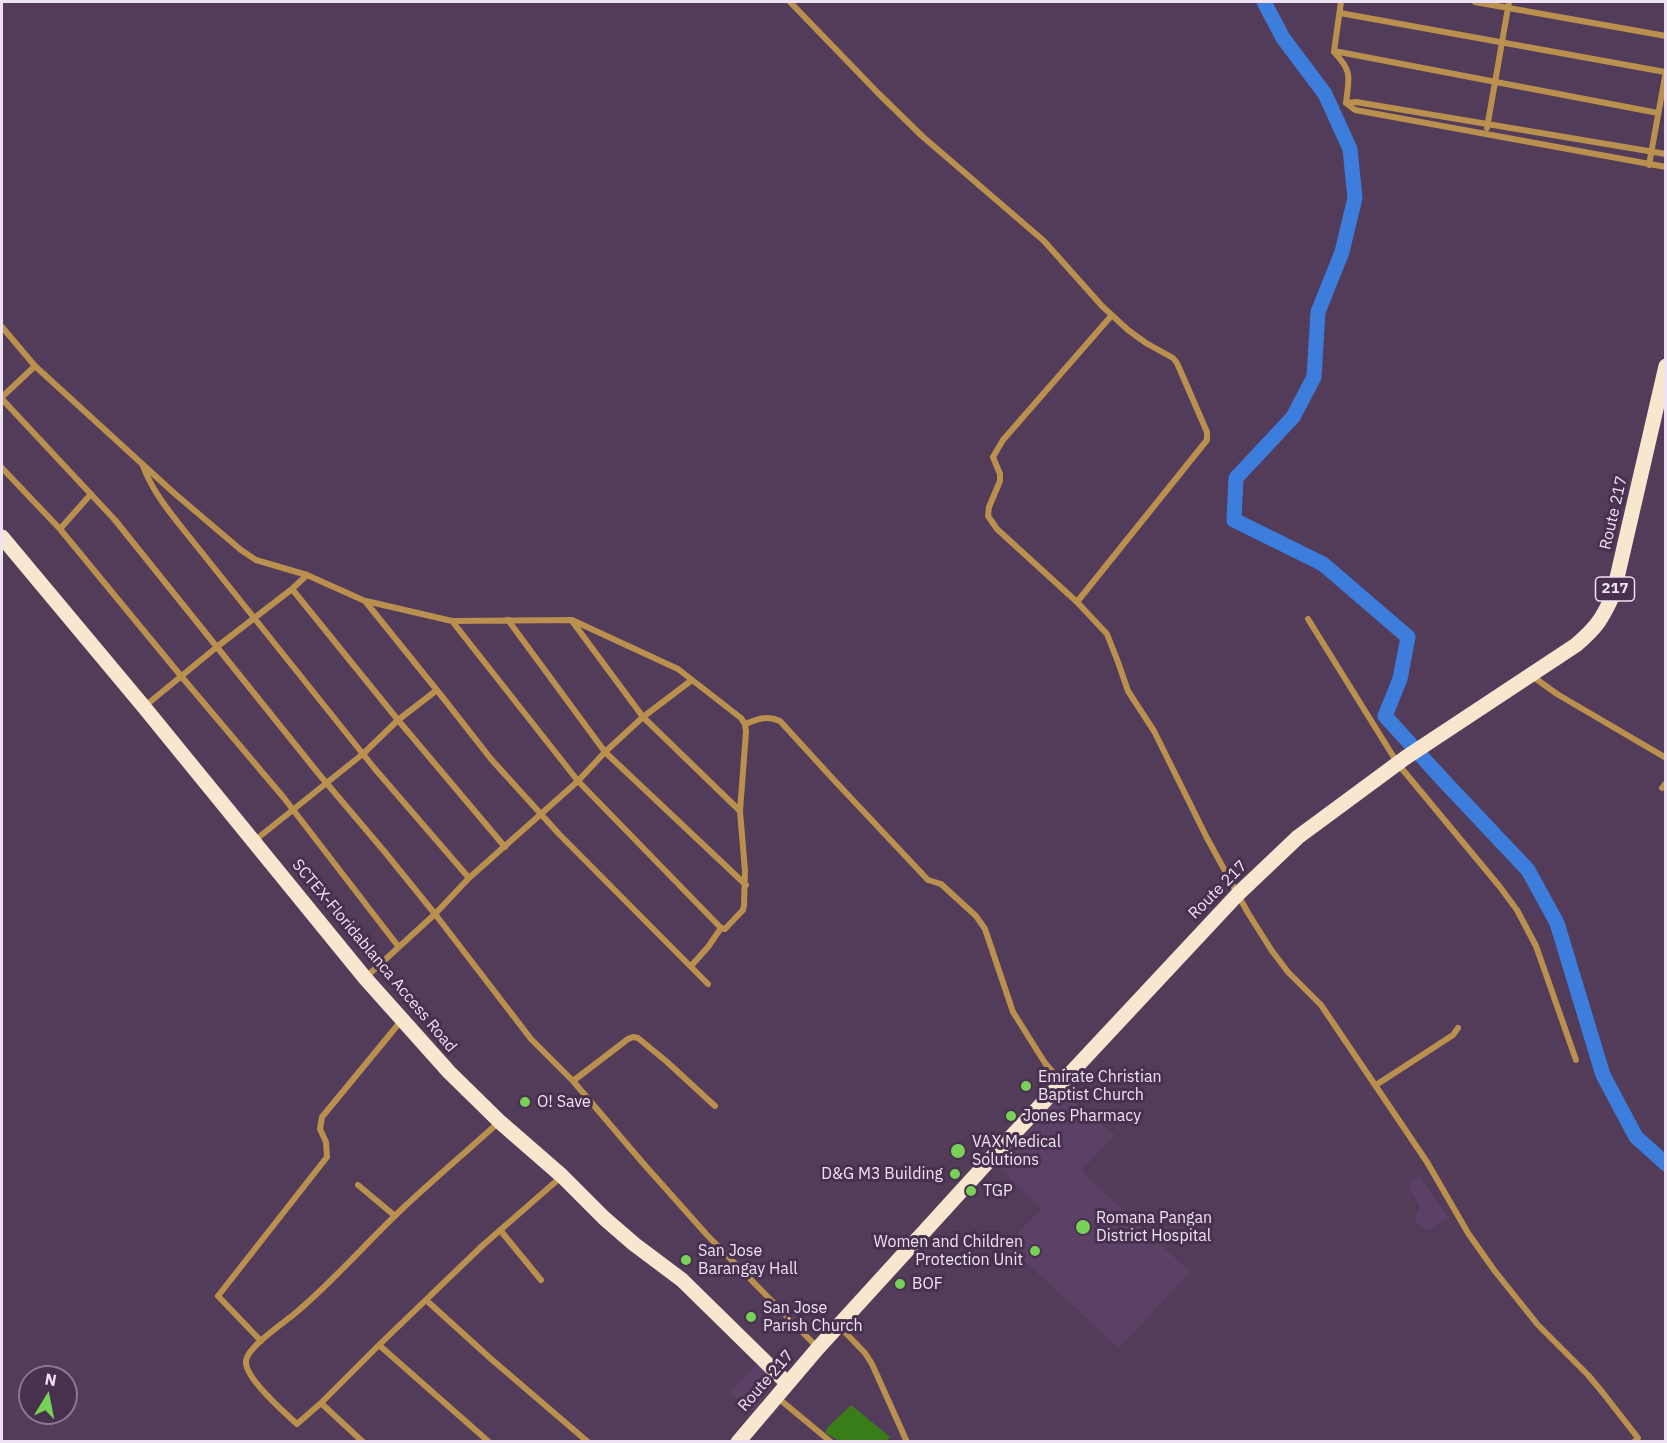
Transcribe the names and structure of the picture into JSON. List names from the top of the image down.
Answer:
{
  "streets": {
    "main road": ["Route 217", "217", "SCTEX-Floridablanca Access Road"]
  },
  "crossings": [
    ["Route 217", "SCTEX-Floridablanca Access Road"]
  ],
  "places": [
    "Emirate Christian Baptist Church",
    "O! Save",
    "Jones Pharmacy",
    "VAX Medical Solutions",
    "D&G M3 Building",
    "TGP",
    "Romana Pangan District Hospital",
    "Women and Children Protection Unit",
    "San Jose Barangay Hall",
    "BOF",
    "San Jose Parish Church"
  ],
  "north": "top"
}
